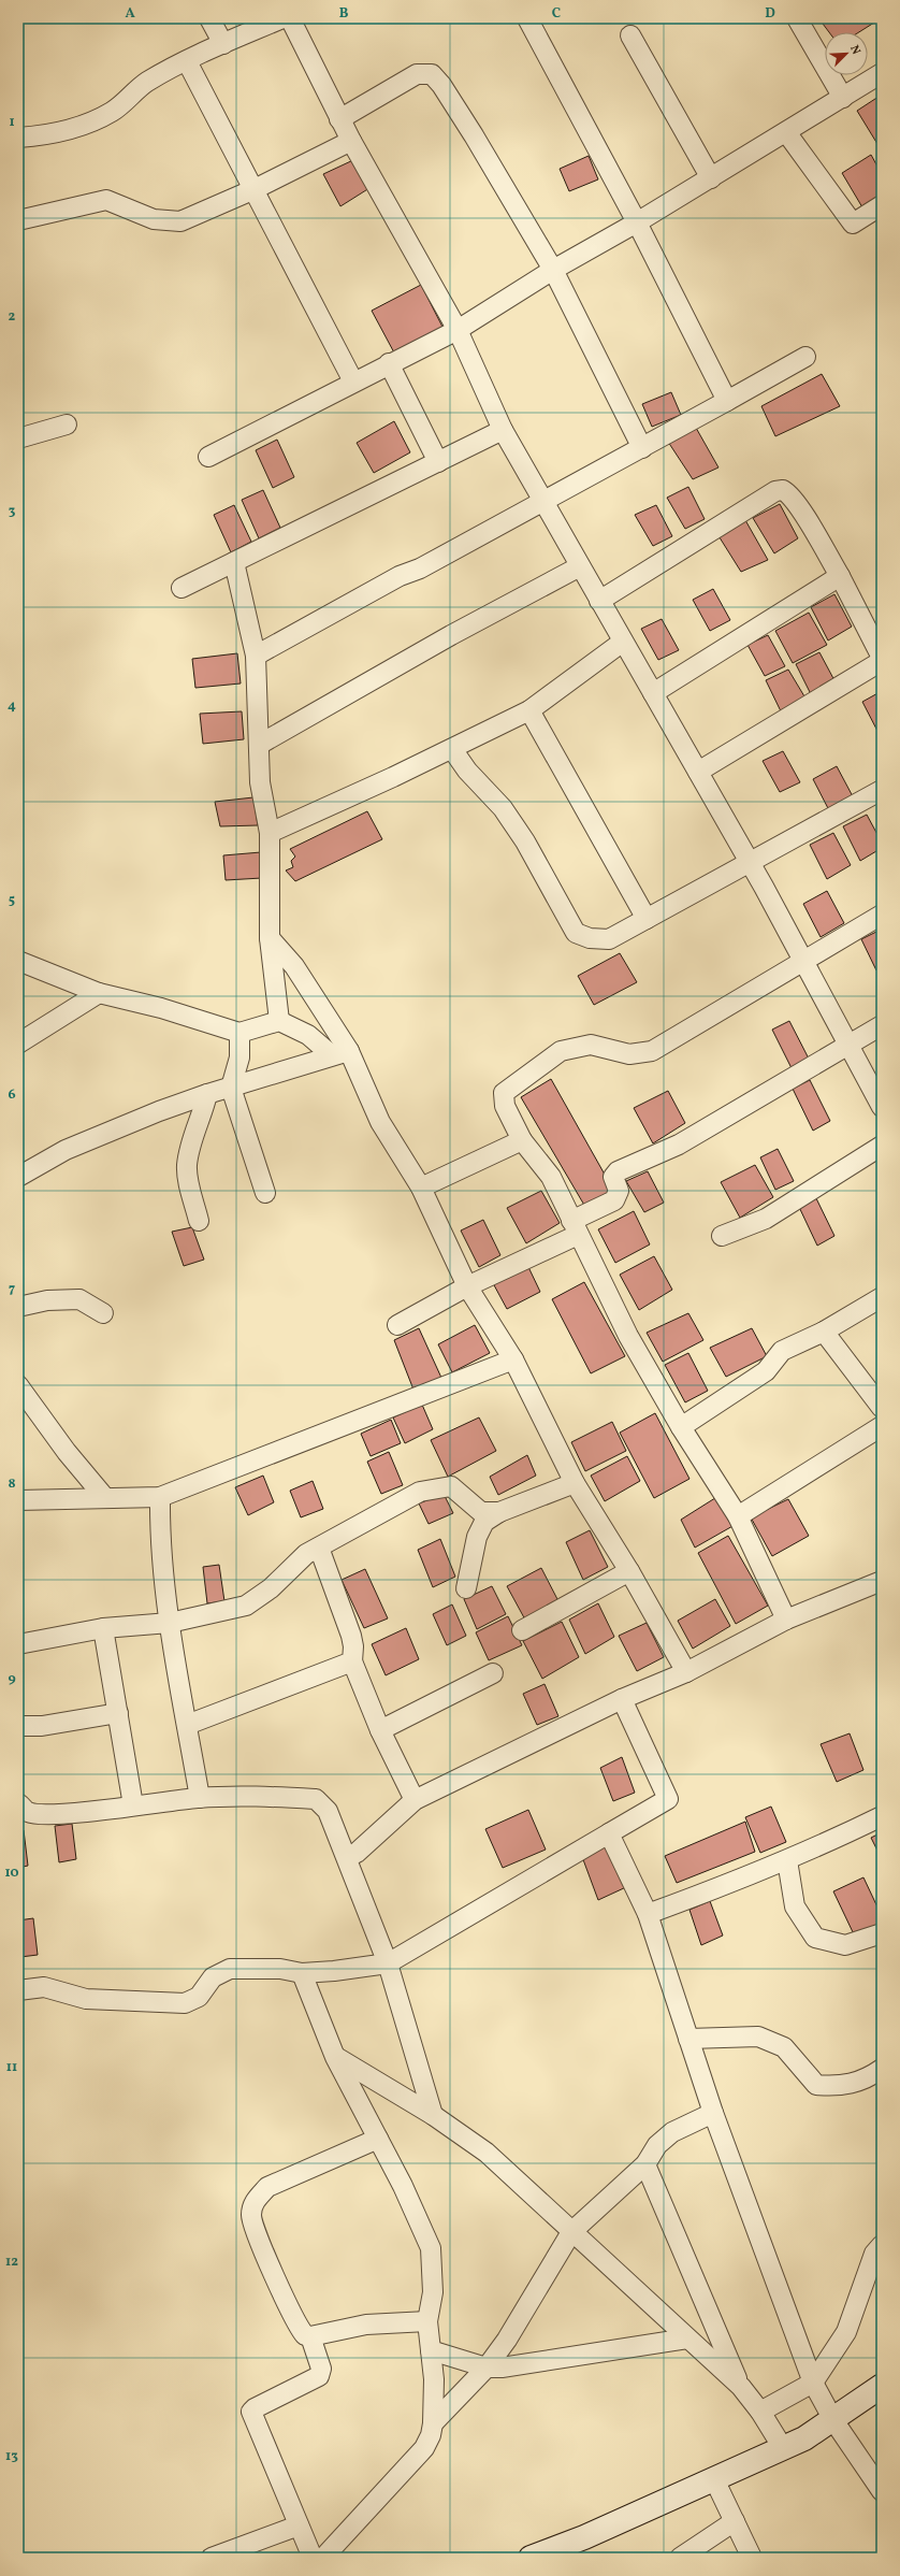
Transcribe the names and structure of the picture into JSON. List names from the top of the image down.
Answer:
{
  "north": "top right",
  "grid": {
    "columns": [
      "A",
      "B",
      "C",
      "D"
    ],
    "rows": [
      "1",
      "2",
      "3",
      "4",
      "5",
      "6",
      "7",
      "8",
      "9",
      "10",
      "11",
      "12",
      "13"
    ]
  }
}
